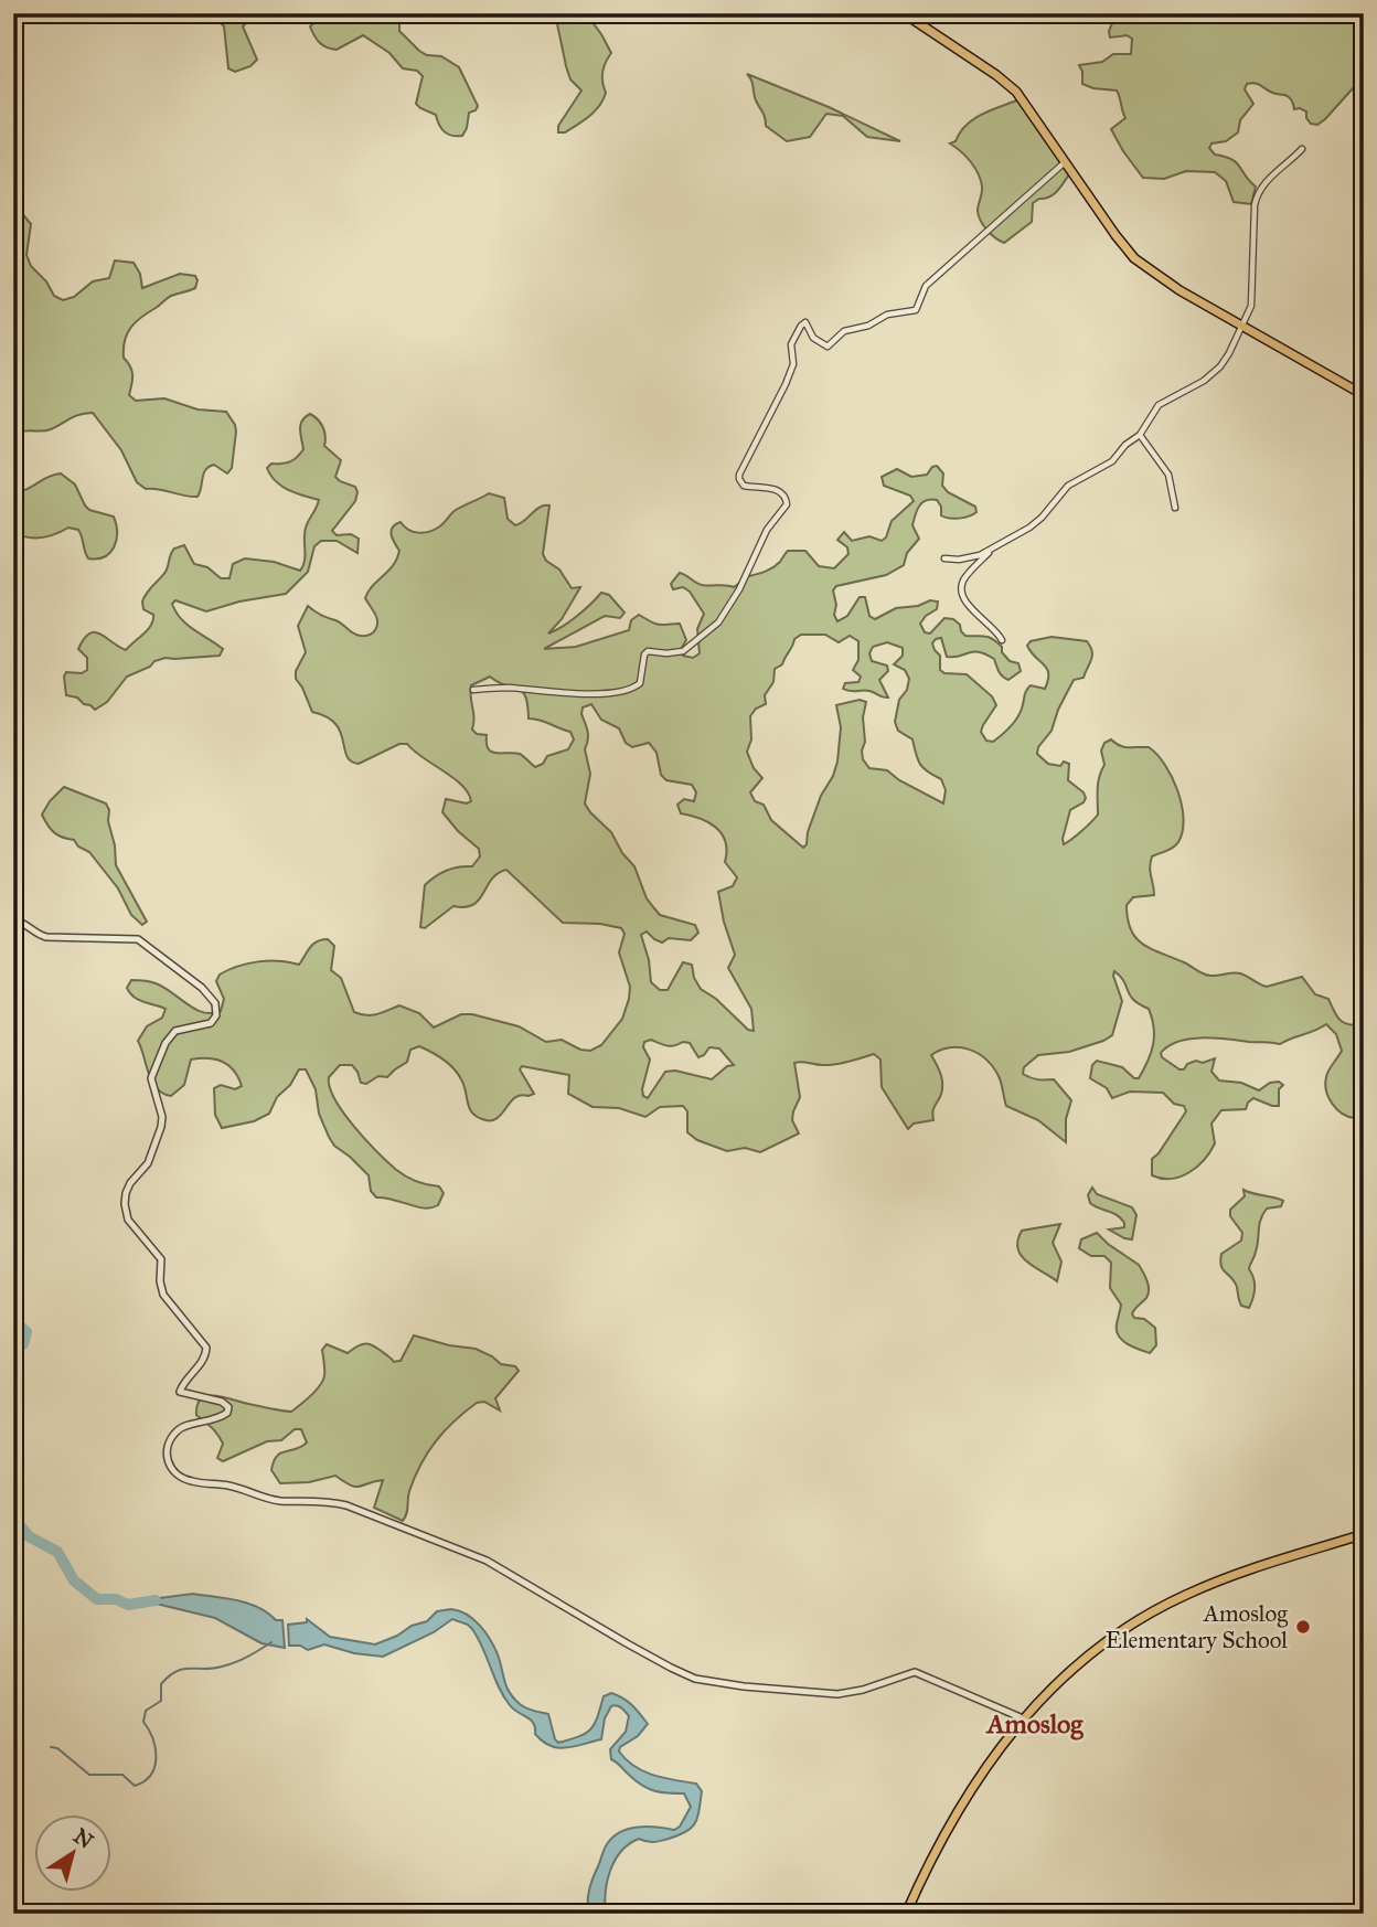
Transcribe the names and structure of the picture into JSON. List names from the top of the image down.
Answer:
{
  "districts": ["Amoslog"],
  "places": ["Amoslog Elementary School"],
  "north": "top right"
}
